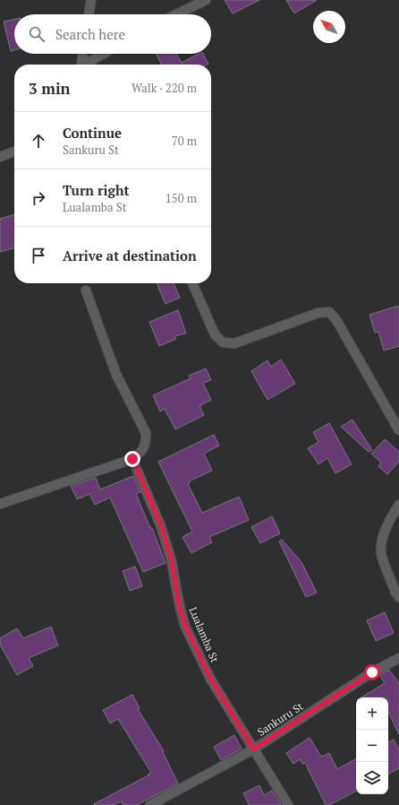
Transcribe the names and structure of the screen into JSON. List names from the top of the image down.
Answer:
{
  "streets": {
    "street": ["Lualamba St", "Sankuru St"]
  },
  "crossings": [
    ["Lualamba St", "Sankuru St"]
  ],
  "north": "top left",
  "page": {
    "search": "Search here",
    "heading": ["3 min", "Walk · 220 m"],
    "list": [
      ["Continue", "Sankuru St", "70 m"],
      ["Turn right", "Lualamba St", "150 m"],
      "Arrive at destination"
    ],
    "map_buttons": ["+", "−"]
  }
}
